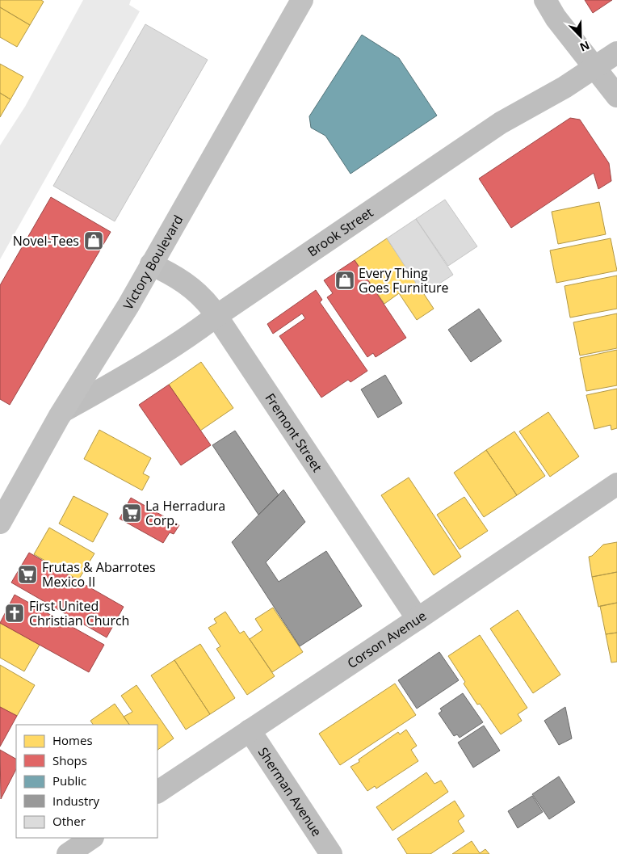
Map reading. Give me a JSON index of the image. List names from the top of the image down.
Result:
{
  "streets": {
    "main road": ["Victory Boulevard"],
    "street": [
      "Brook Street",
      "Fremont Street",
      "Corson Avenue",
      "Sherman Avenue"
    ]
  },
  "crossings": [
    ["Brook Street", "Victory Boulevard"],
    ["Brook Street", "Fremont Street"],
    ["Victory Boulevard", "Fremont Street"],
    ["Fremont Street", "Corson Avenue"],
    ["Corson Avenue", "Sherman Avenue"]
  ],
  "places": {
    "shop": ["Novel-Tees", "Every Thing Goes Furniture"],
    "supermarket": ["La Herradura Corp.", "Frutas & Abarrotes Mexico II"],
    "church": ["First United Christian Church"]
  },
  "legend": [
    "Homes",
    "Shops",
    "Public",
    "Industry",
    "Other"
  ],
  "north": "bottom right"
}
